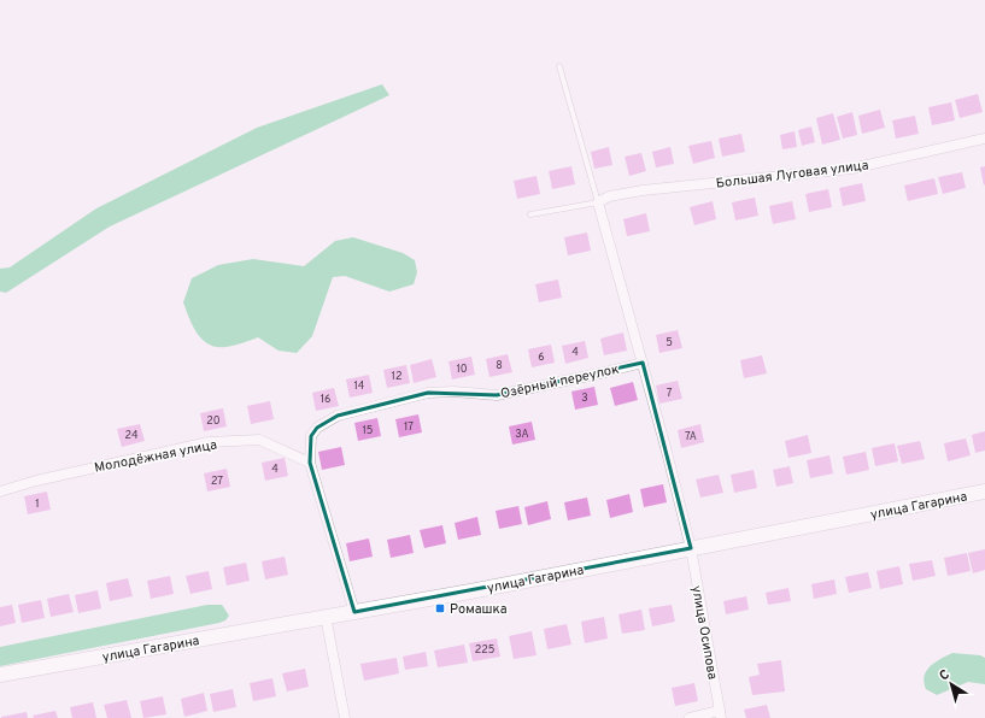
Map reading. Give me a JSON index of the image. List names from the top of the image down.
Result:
{
  "streets": {
    "main road": ["улица Гагарина"],
    "street": [
      "Большая Луговая улица",
      "Озёрный переулок",
      "Молодёжная улица",
      "улица Осипова"
    ]
  },
  "crossings": [
    ["Большая Луговая улица", "улица Осипова"],
    ["Озёрный переулок", "Молодёжная улица"],
    ["Озёрный переулок", "улица Гагарина"],
    ["Озёрный переулок", "улица Осипова"],
    ["улица Гагарина", "улица Осипова"]
  ],
  "places": {
    "transit": ["Ромашка"]
  },
  "house_numbers": [
    "5",
    "4",
    "6",
    "8",
    "10",
    "12",
    "14",
    "7",
    "3",
    "16",
    "20",
    "17",
    "15",
    "3А",
    "24",
    "7А",
    "4",
    "27",
    "1",
    "225"
  ],
  "north": "top left"
}
